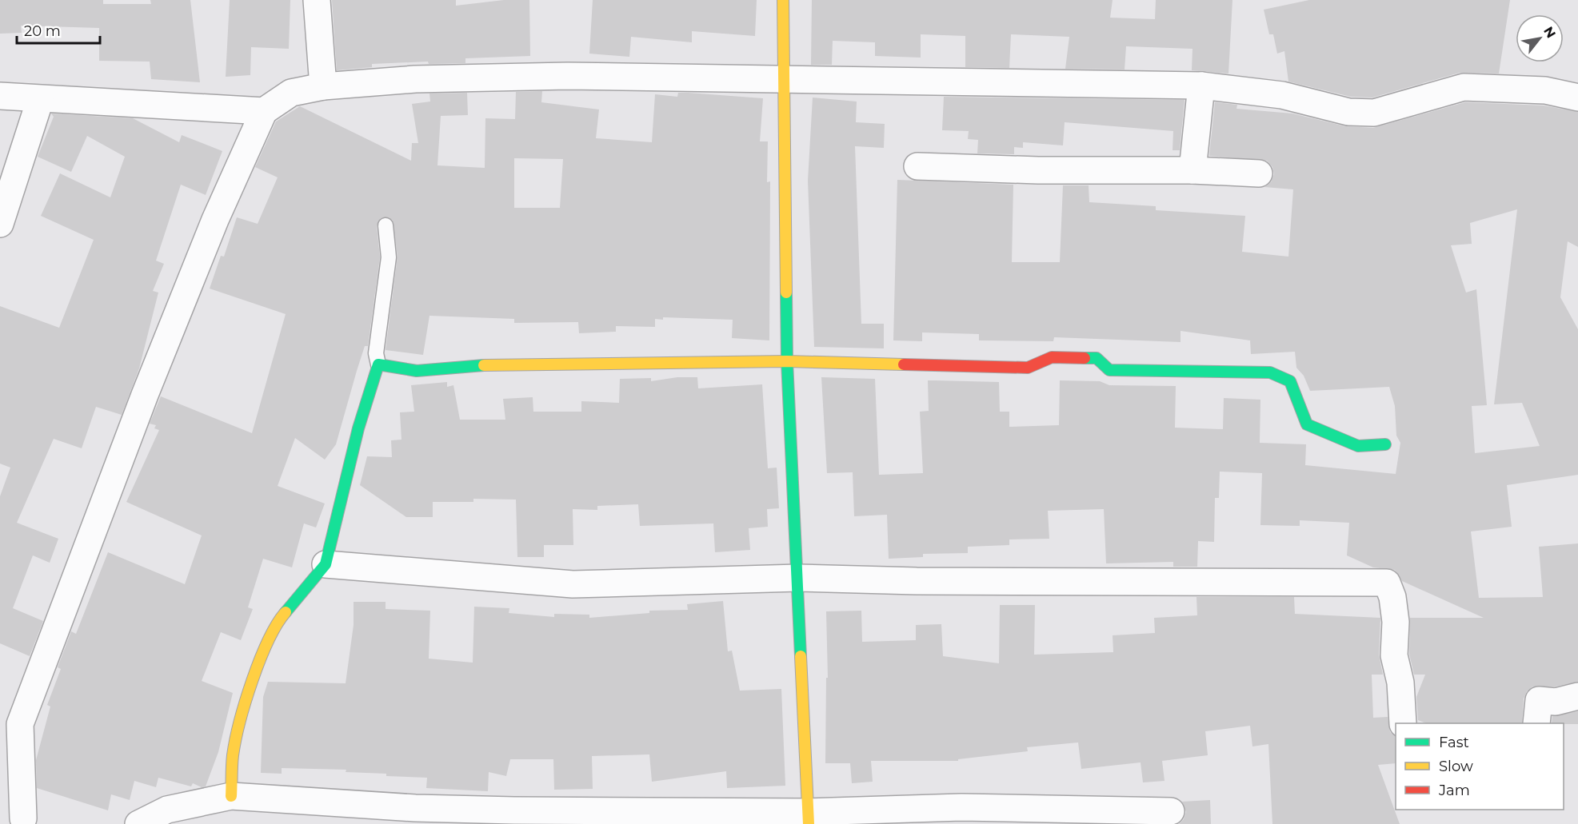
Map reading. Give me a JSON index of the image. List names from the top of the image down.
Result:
{
  "legend": ["Fast", "Slow", "Jam"],
  "scale_bar": "20 m",
  "north": "top right"
}
